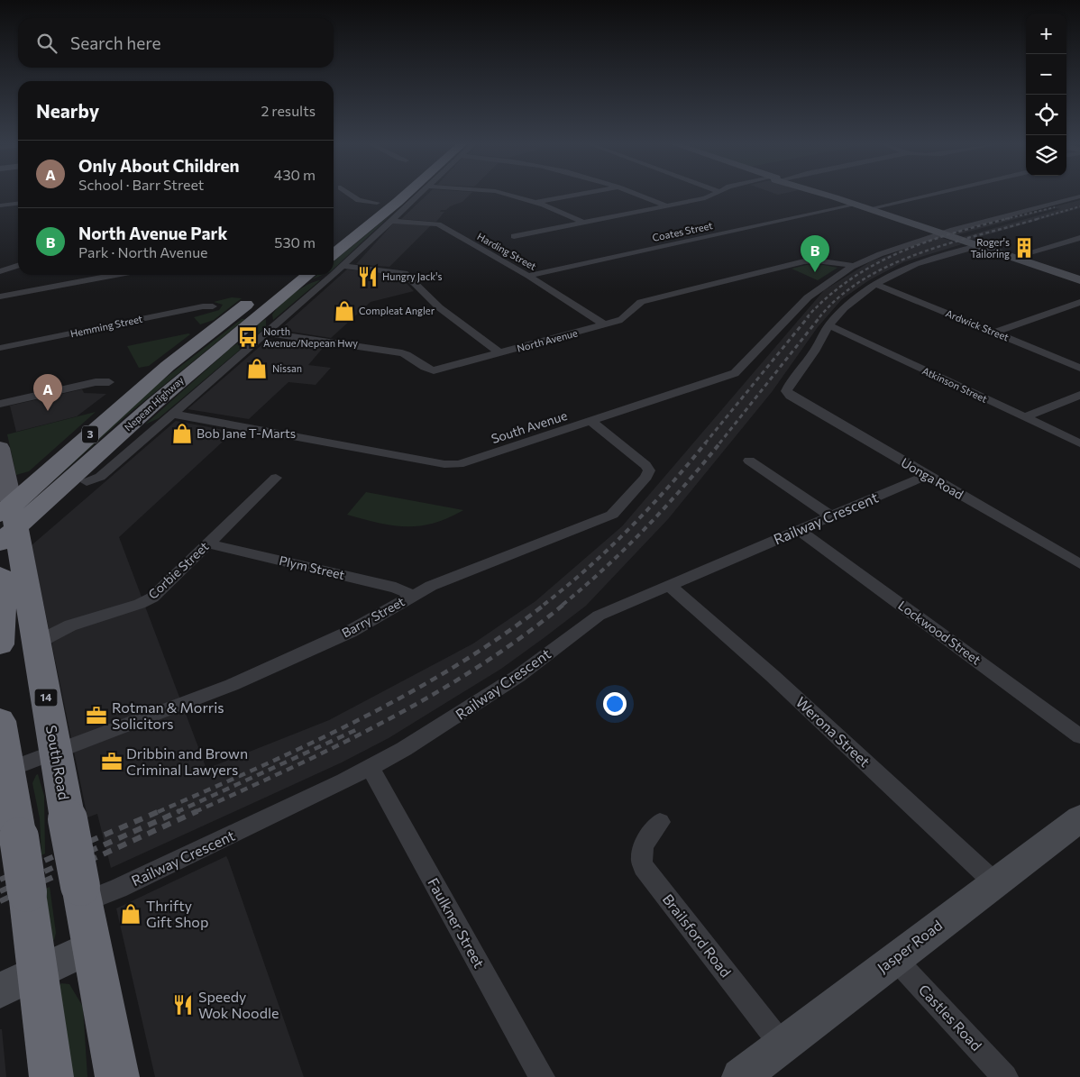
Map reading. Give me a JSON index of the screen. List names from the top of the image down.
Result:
{
  "streets": {
    "highway": [
      "Nepean Highway",
      "3",
      "14",
      "South Road"
    ],
    "street": [
      "Coates Street",
      "Harding Street",
      "Ardwick Street",
      "Hemming Street",
      "North Avenue",
      "Atkinson Street",
      "South Avenue",
      "Uonga Road",
      "Railway Crescent",
      "Plym Street",
      "Corbie Street",
      "Barry Street",
      "Lockwood Street",
      "Werona Street",
      "Faulkner Street",
      "Brailsford Road",
      "Jasper Road",
      "Castles Road"
    ]
  },
  "crossings": [
    ["Coates Street", "Harding Street"],
    ["Harding Street", "North Avenue"],
    ["North Avenue", "Nepean Highway"],
    ["North Avenue", "South Avenue"],
    ["Nepean Highway", "South Road"],
    ["South Avenue", "Barry Street"],
    ["Uonga Road", "Railway Crescent"],
    ["Railway Crescent", "Lockwood Street"],
    ["Railway Crescent", "Werona Street"],
    ["Railway Crescent", "South Road"],
    ["Railway Crescent", "Faulkner Street"],
    ["Plym Street", "Corbie Street"],
    ["Plym Street", "Barry Street"],
    ["Corbie Street", "South Road"],
    ["Barry Street", "South Road"],
    ["Werona Street", "Jasper Road"],
    ["Brailsford Road", "Jasper Road"],
    ["Jasper Road", "Castles Road"]
  ],
  "places": {
    "building": ["Roger's Tailoring"],
    "restaurant": ["Hungry Jack's", "Speedy Wok Noodle"],
    "shop": [
      "Compleat Angler",
      "Nissan",
      "Bob Jane T-Marts",
      "Thrifty Gift Shop"
    ],
    "bus stop": ["North Avenue/Nepean Hwy"],
    "office": ["Rotman & Morris Solicitors", "Dribbin and Brown Criminal Lawyers"]
  },
  "page": {
    "map_buttons": ["+", "−"],
    "search": "Search here",
    "heading": ["Nearby", "2 results"],
    "list": [
      {
        "mark": "A",
        "name": "Only About Children",
        "note": "School · Barr Street",
        "value": "430 m"
      },
      {
        "mark": "B",
        "name": "North Avenue Park",
        "note": "Park · North Avenue",
        "value": "530 m"
      }
    ],
    "pins": ["B", "A"]
  }
}
